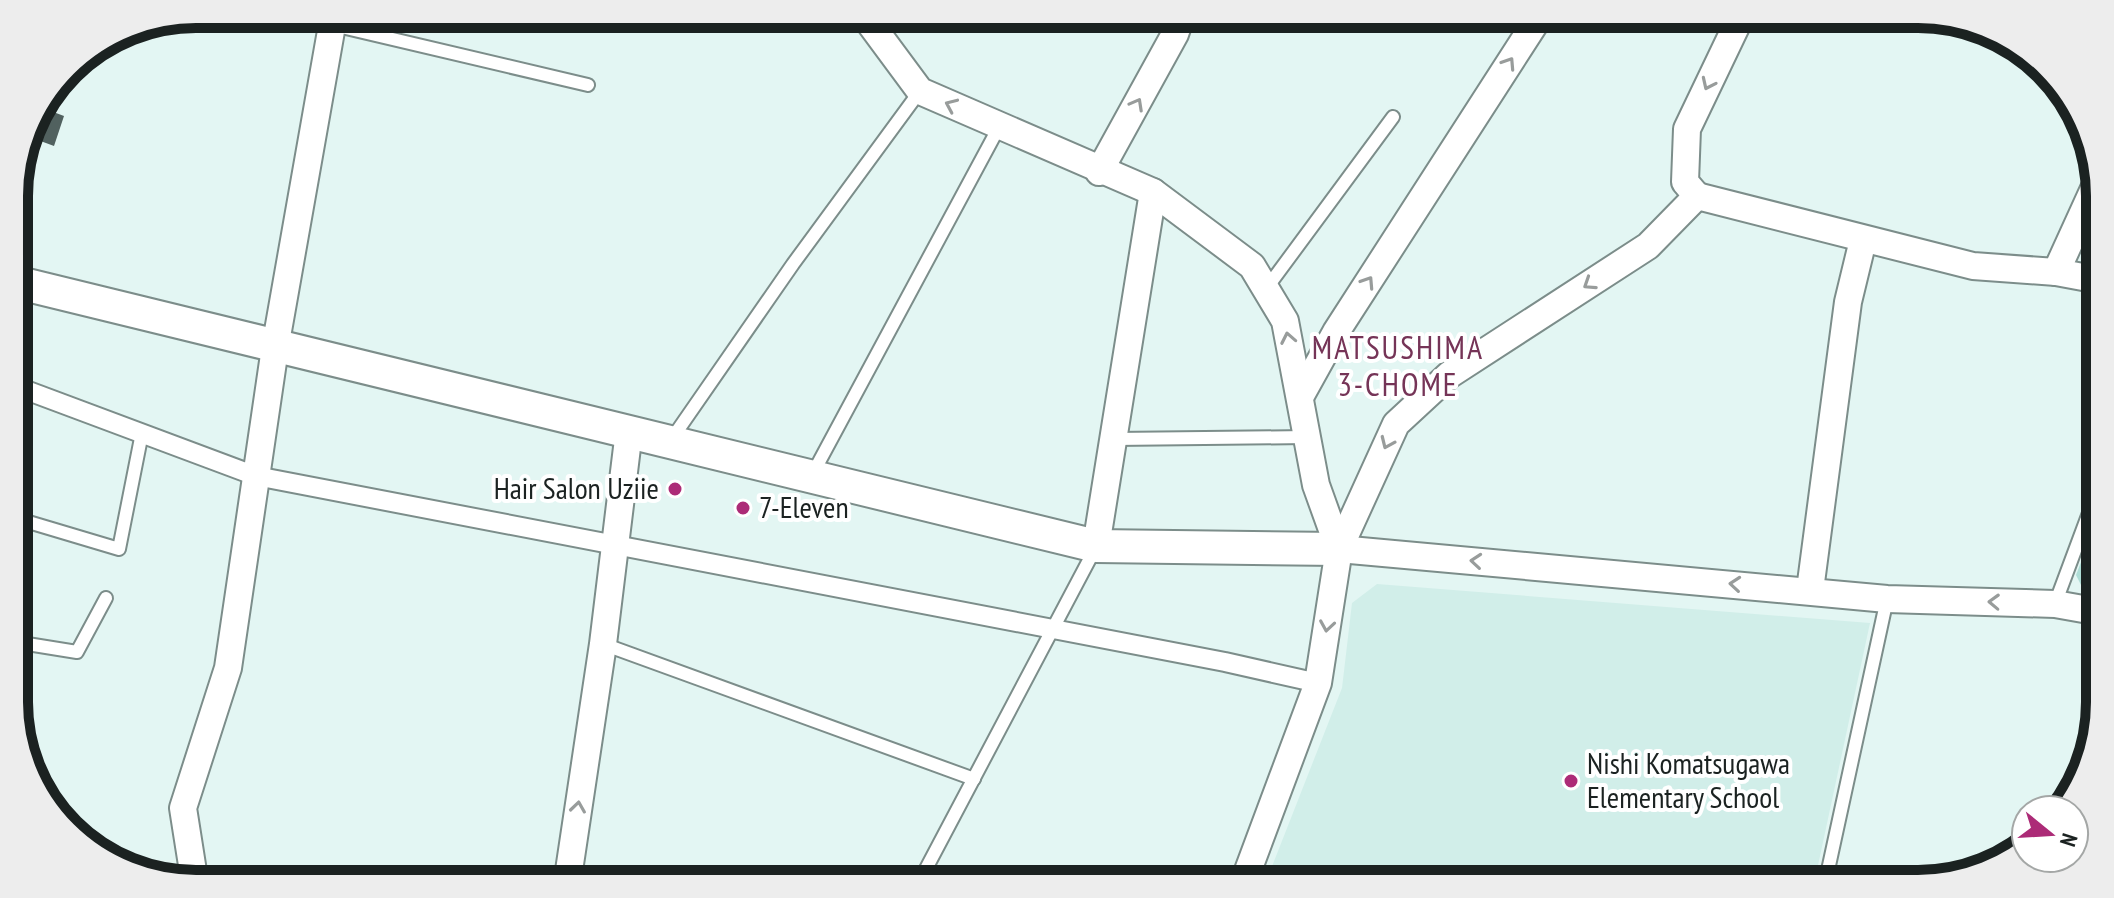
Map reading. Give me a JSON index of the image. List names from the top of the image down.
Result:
{
  "districts": ["MATSUSHIMA 3-CHOME"],
  "places": ["Hair Salon Uziie", "7-Eleven", "Nishi Komatsugawa Elementary School"],
  "north": "right"
}
